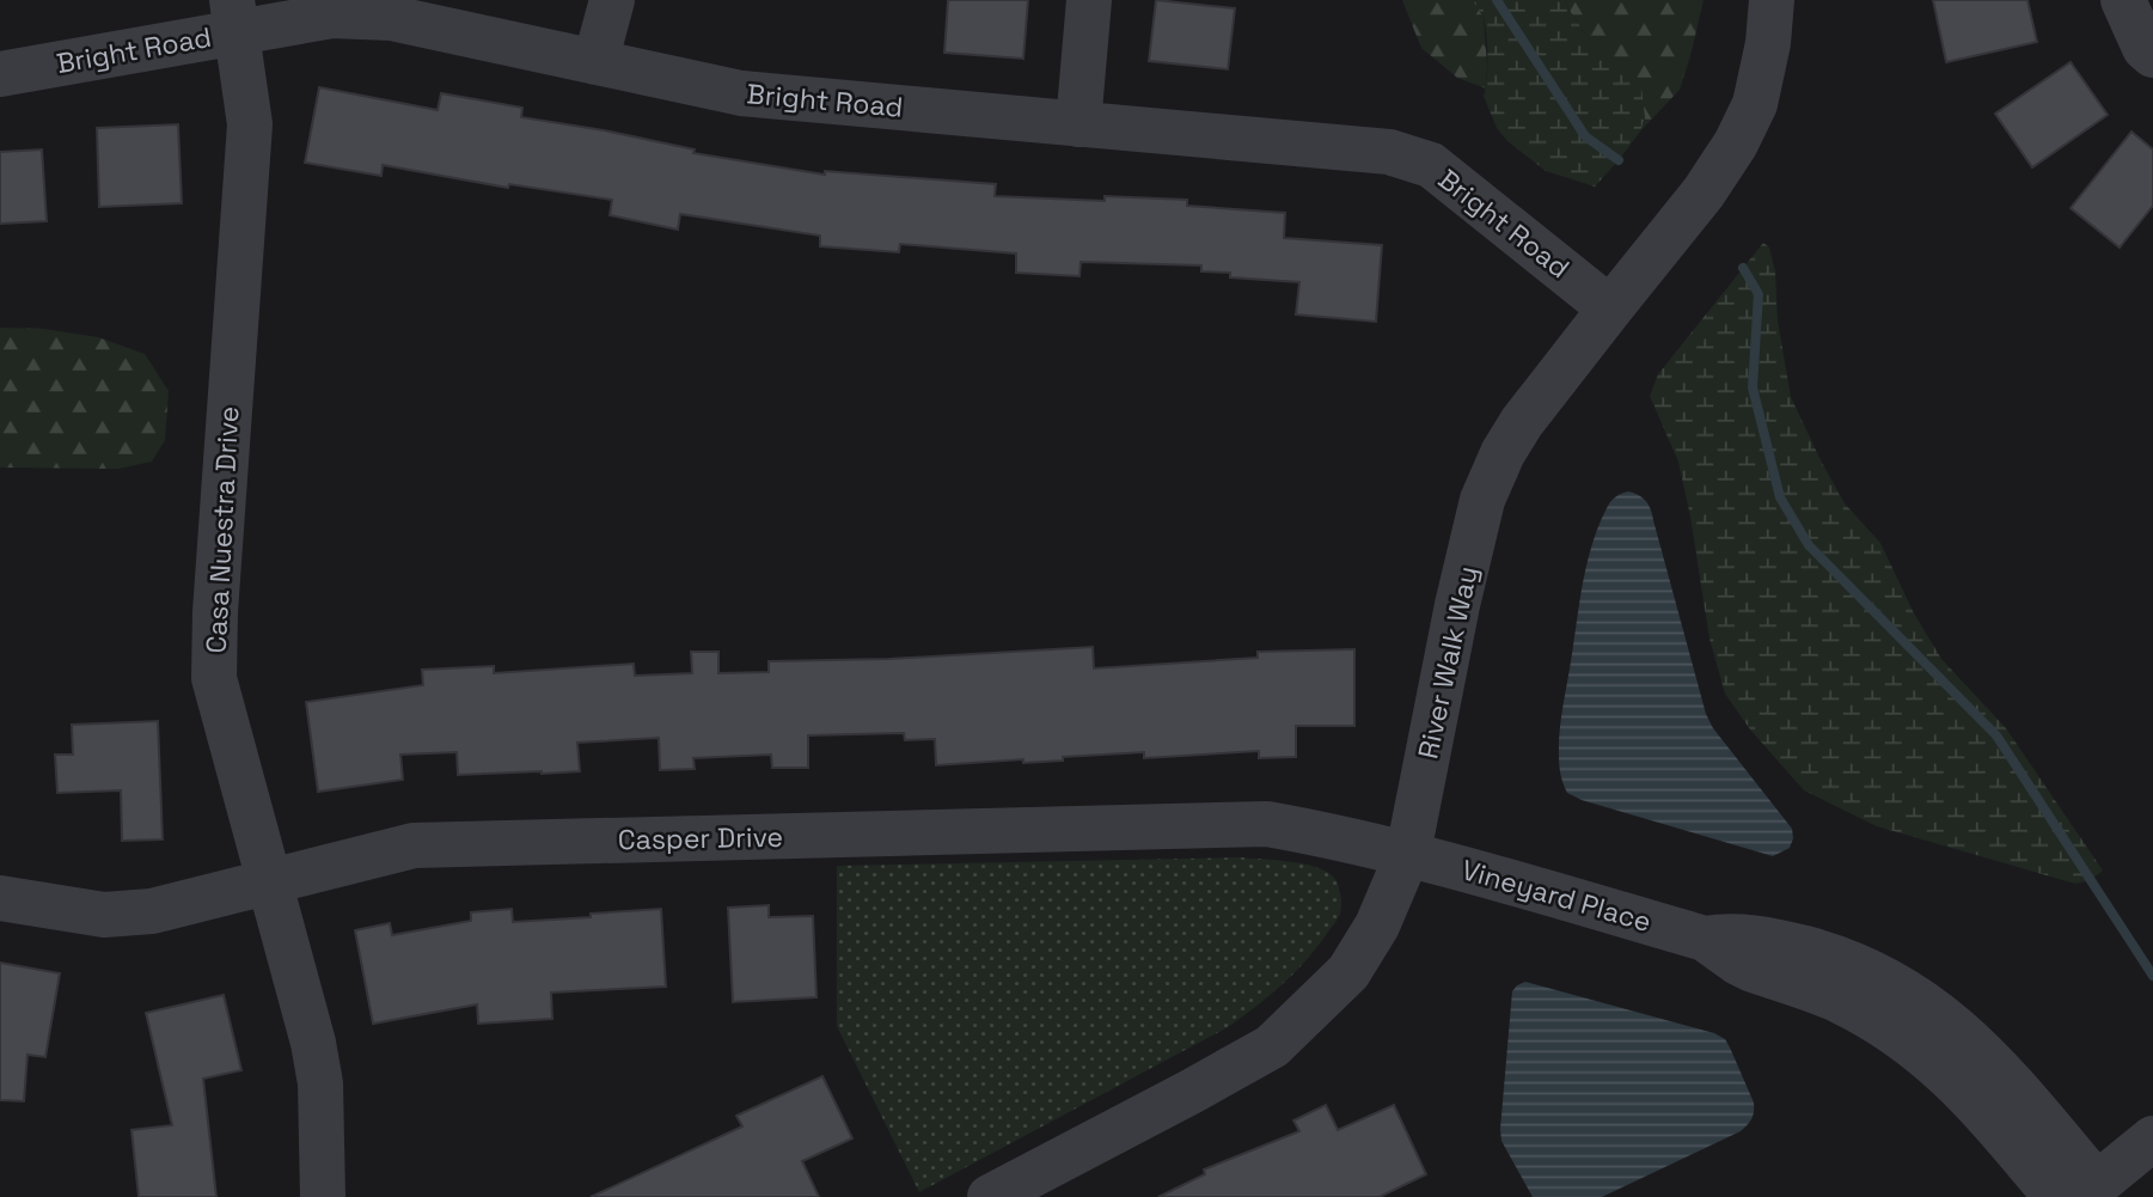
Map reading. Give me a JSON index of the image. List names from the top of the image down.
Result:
{
  "streets": {
    "street": [
      "Bright Road",
      "Casa Nuestra Drive",
      "River Walk Way",
      "Casper Drive",
      "Vineyard Place"
    ]
  },
  "crossings": [
    ["Bright Road", "Casa Nuestra Drive"],
    ["Bright Road", "River Walk Way"],
    ["Casa Nuestra Drive", "Casper Drive"],
    ["River Walk Way", "Casper Drive"],
    ["River Walk Way", "Vineyard Place"],
    ["Casper Drive", "Vineyard Place"]
  ]
}
